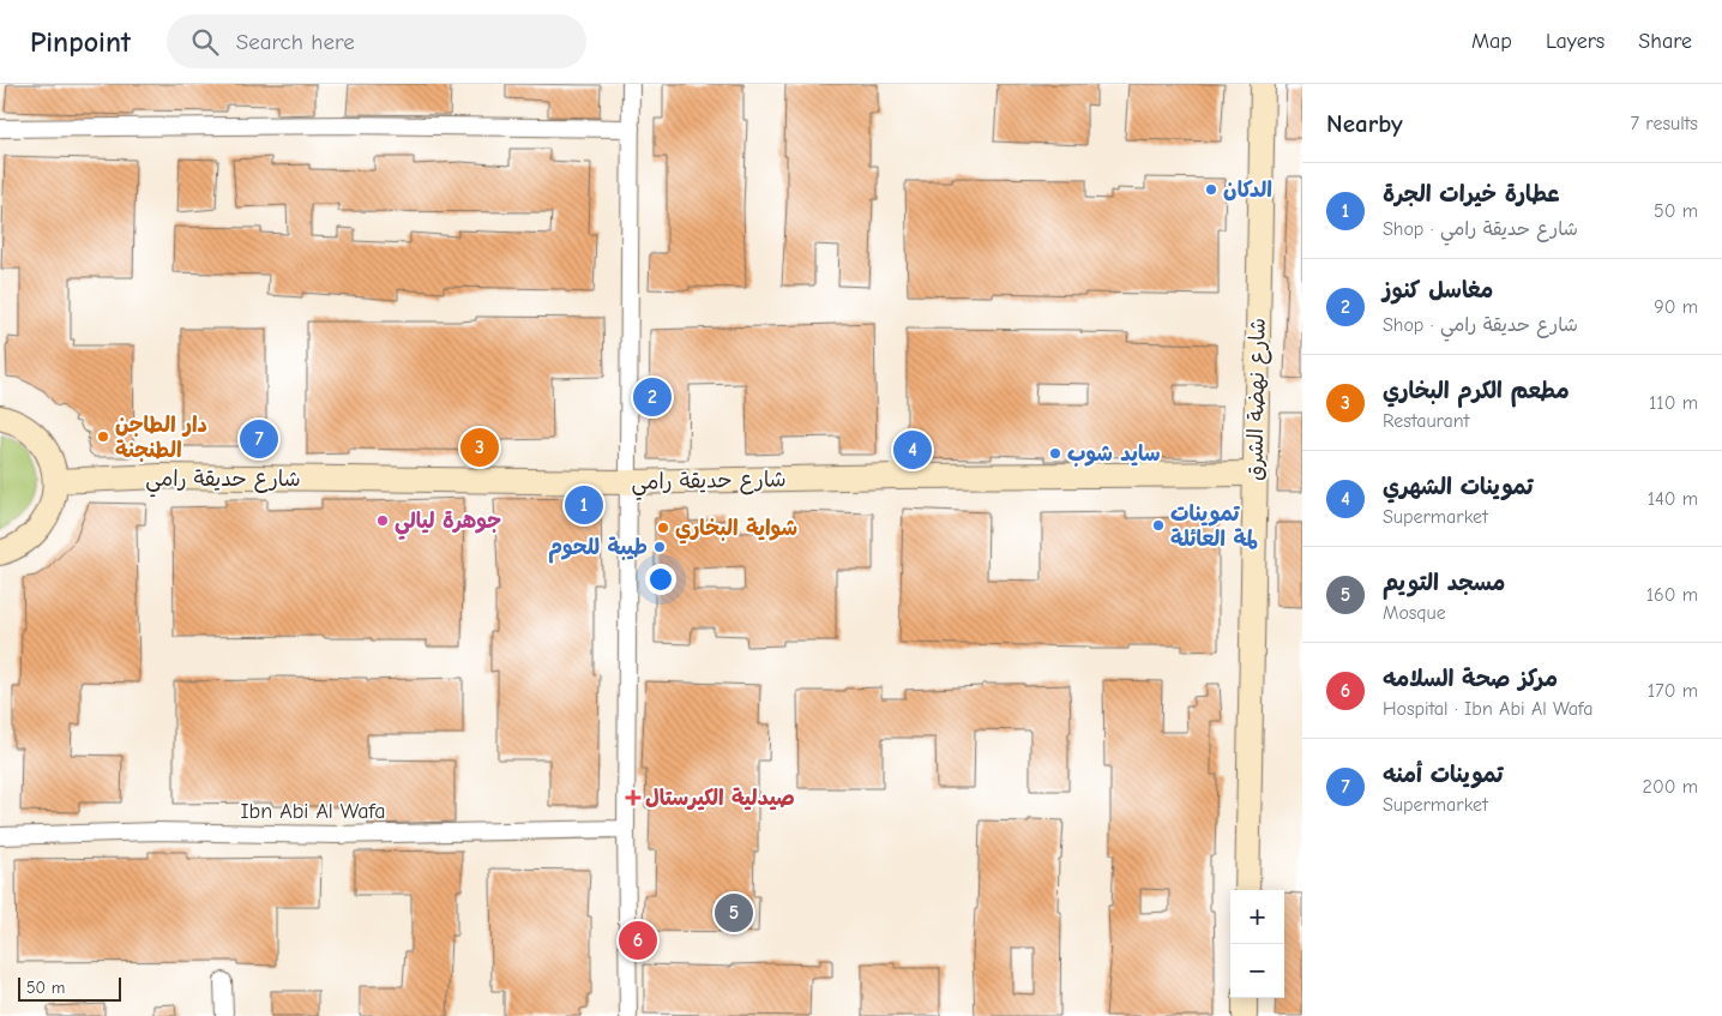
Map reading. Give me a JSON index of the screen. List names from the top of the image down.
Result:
{
  "streets": {
    "street": ["شارع نهضة الشرق", "شارع حديقة رامي", "Ibn Abi Al Wafa"]
  },
  "crossings": [
    ["شارع نهضة الشرق", "شارع حديقة رامي"]
  ],
  "places": {
    "other": [
      "الدكان",
      "دار الطاجن الطنجنة",
      "سايد شوب",
      "جوهرة ليالي",
      "تموينات لمة العائلة",
      "شواية البخاري",
      "طيبة للحوم"
    ],
    "health": ["صيدلية الكيرستال"]
  },
  "scale_bar": "50 m",
  "page": {
    "header": "Pinpoint",
    "search": "Search here",
    "nav": ["Map", "Layers", "Share"],
    "heading": ["Nearby", "7 results"],
    "list": [
      {
        "mark": "1",
        "name": "عطارة خيرات الجرة",
        "note": "Shop · شارع حديقة رامي",
        "value": "50 m"
      },
      {
        "mark": "2",
        "name": "مغاسل كنوز",
        "note": "Shop · شارع حديقة رامي",
        "value": "90 m"
      },
      {
        "mark": "3",
        "name": "مطعم الكرم البخاري",
        "note": "Restaurant",
        "value": "110 m"
      },
      {
        "mark": "4",
        "name": "تموينات الشهري",
        "note": "Supermarket",
        "value": "140 m"
      },
      {
        "mark": "5",
        "name": "مسجد التويم",
        "note": "Mosque",
        "value": "160 m"
      },
      {
        "mark": "6",
        "name": "مركز صحة السلامه",
        "note": "Hospital · Ibn Abi Al Wafa",
        "value": "170 m"
      },
      {
        "mark": "7",
        "name": "تموينات أمنه",
        "note": "Supermarket",
        "value": "200 m"
      }
    ],
    "pins": [
      "2",
      "7",
      "3",
      "4",
      "1",
      "5",
      "6"
    ],
    "map_buttons": ["+", "−"],
    "scale": "50 m"
  }
}
